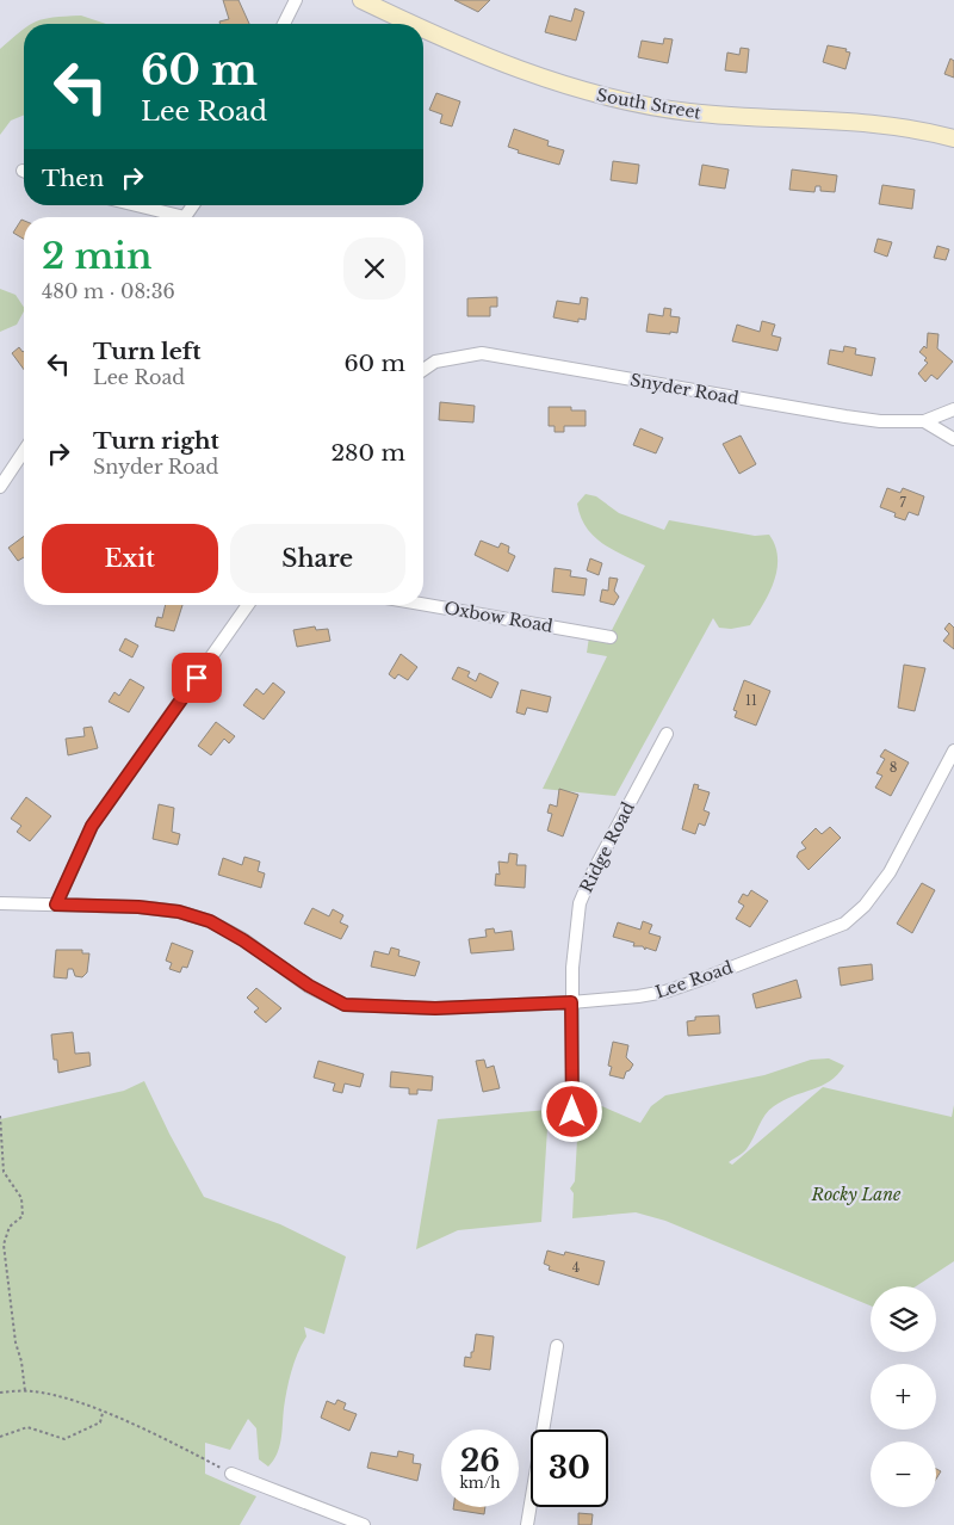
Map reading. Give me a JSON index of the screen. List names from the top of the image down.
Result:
{
  "streets": {
    "main road": ["South Street"],
    "street": [
      "Snyder Road",
      "Oxbow Road",
      "Ridge Road",
      "Lee Road"
    ]
  },
  "crossings": [
    ["Ridge Road", "Lee Road"]
  ],
  "parks": ["Rocky Lane"],
  "house_numbers": [
    "7",
    "11",
    "8",
    "4"
  ],
  "page": {
    "turn": ["60 m", "Lee Road"],
    "then": "Then",
    "heading": ["2 min", "480 m · 08:36"],
    "list": [
      {
        "name": "Turn left",
        "note": "Lee Road",
        "value": "60 m"
      },
      {
        "name": "Turn right",
        "note": "Snyder Road",
        "value": "280 m"
      }
    ],
    "buttons": ["Exit", "Share"],
    "map_buttons": ["+", "−"],
    "speed": "26 km/h",
    "limit": "30"
  }
}
